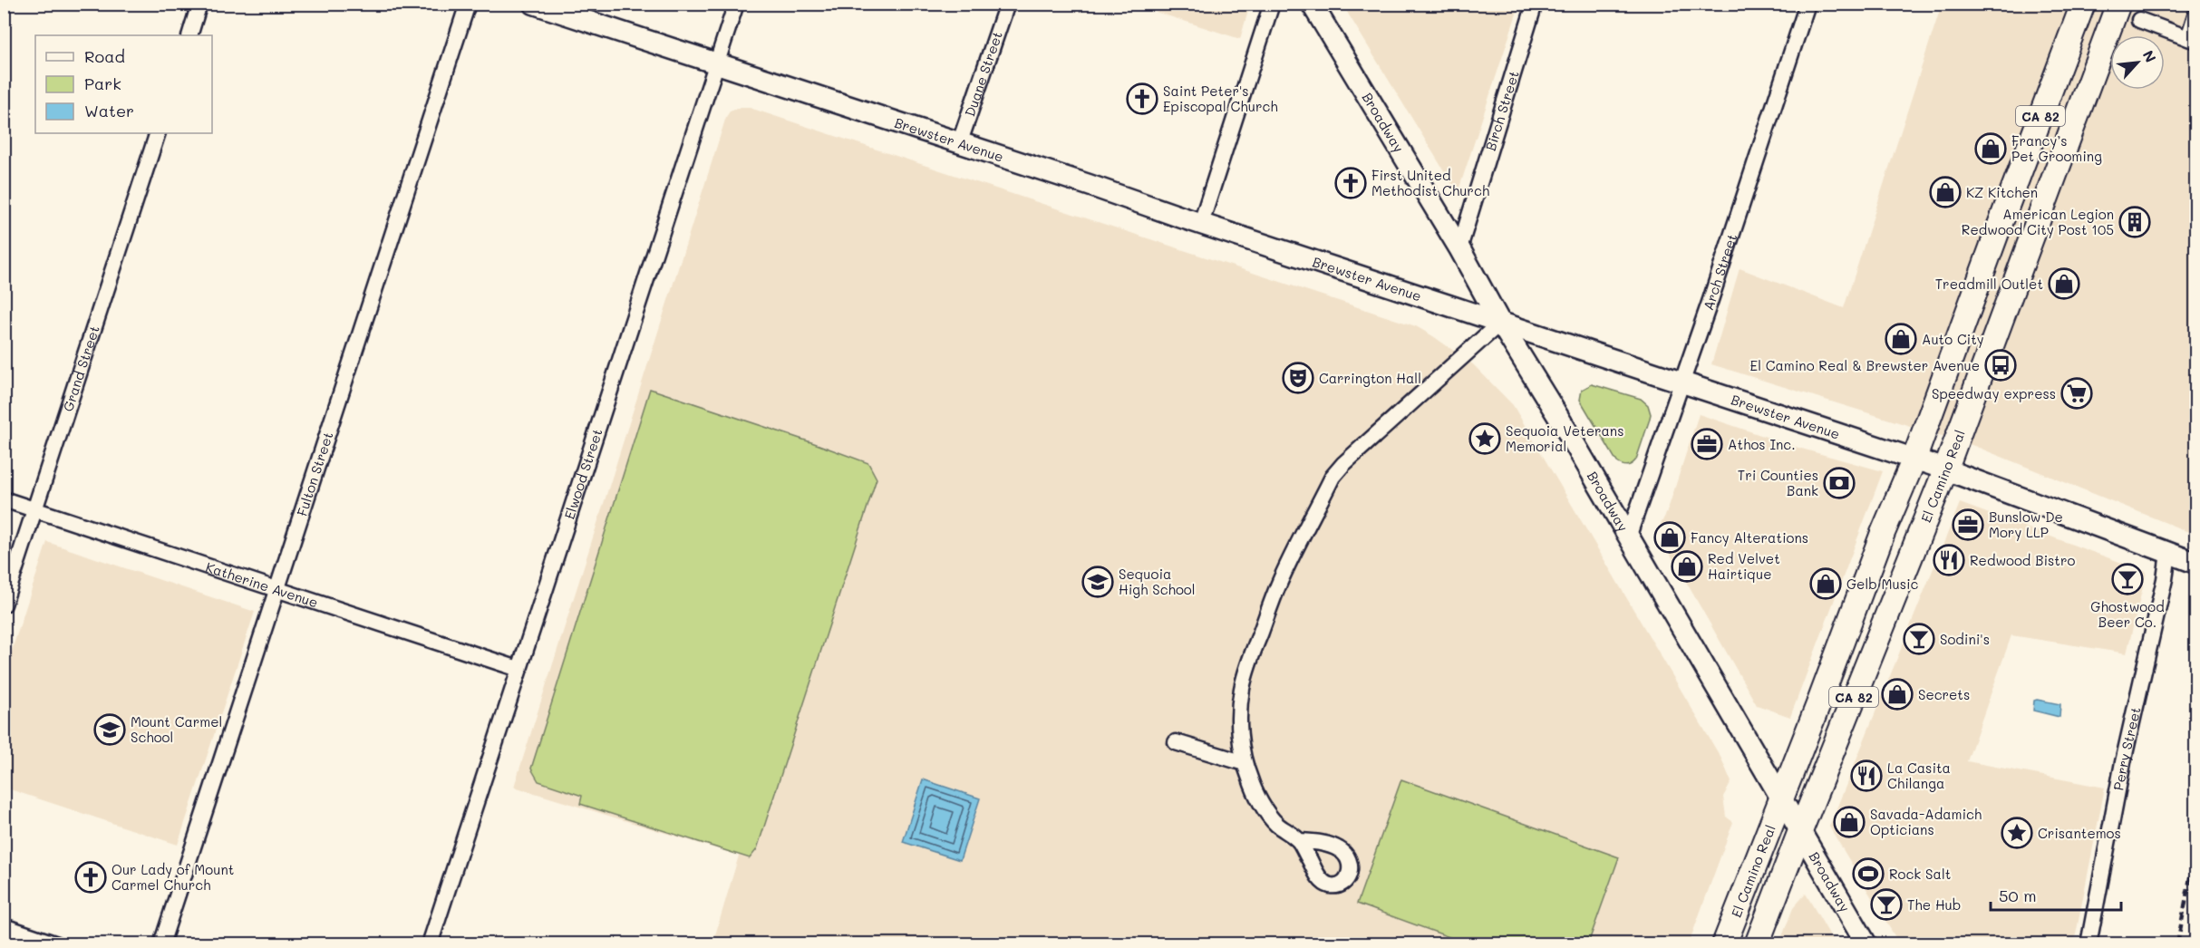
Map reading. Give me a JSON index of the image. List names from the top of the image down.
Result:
{
  "streets": {
    "main road": ["CA 82", "El Camino Real"],
    "street": [
      "Duane Street",
      "Birch Street",
      "Broadway",
      "Brewster Avenue",
      "Arch Street",
      "Grand Street",
      "Fulton Street",
      "Elwood Street",
      "Katherine Avenue",
      "Perry Street"
    ]
  },
  "crossings": [
    ["Duane Street", "Brewster Avenue"],
    ["Birch Street", "Broadway"],
    ["Broadway", "Brewster Avenue"],
    ["Broadway", "Arch Street"],
    ["Broadway", "El Camino Real"],
    ["Brewster Avenue", "Arch Street"],
    ["Brewster Avenue", "Elwood Street"],
    ["Brewster Avenue", "El Camino Real"],
    ["Brewster Avenue", "Perry Street"],
    ["Grand Street", "Katherine Avenue"],
    ["Fulton Street", "Katherine Avenue"],
    ["Elwood Street", "Katherine Avenue"]
  ],
  "places": {
    "church": ["Saint Peter's Episcopal Church", "First United Methodist Church", "Our Lady of Mount Carmel Church"],
    "shop": [
      "Francy’s Pet Grooming",
      "KZ Kitchen",
      "Treadmill Outlet",
      "Auto City",
      "Fancy Alterations",
      "Red Velvet Hairtique",
      "Gelb Music",
      "Secrets",
      "Savada-Adamich Opticians"
    ],
    "building": ["American Legion Redwood City Post 105"],
    "bus stop": ["El Camino Real & Brewster Avenue"],
    "theatre": ["Carrington Hall"],
    "supermarket": ["Speedway express"],
    "place": ["Sequoia Veterans Memorial", "Crisantemos"],
    "office": ["Athos Inc.", "Bunslow De Mory LLP"],
    "bank": ["Tri Counties Bank"],
    "restaurant": ["Redwood Bistro", "La Casita Chilanga"],
    "bar": ["Ghostwood Beer Co.", "Sodini's", "The Hub"],
    "school or university": ["Sequoia High School", "Mount Carmel School"],
    "sports": ["Rock Salt"]
  },
  "legend": ["Road", "Park", "Water"],
  "scale_bar": "50 m",
  "north": "top right"
}
